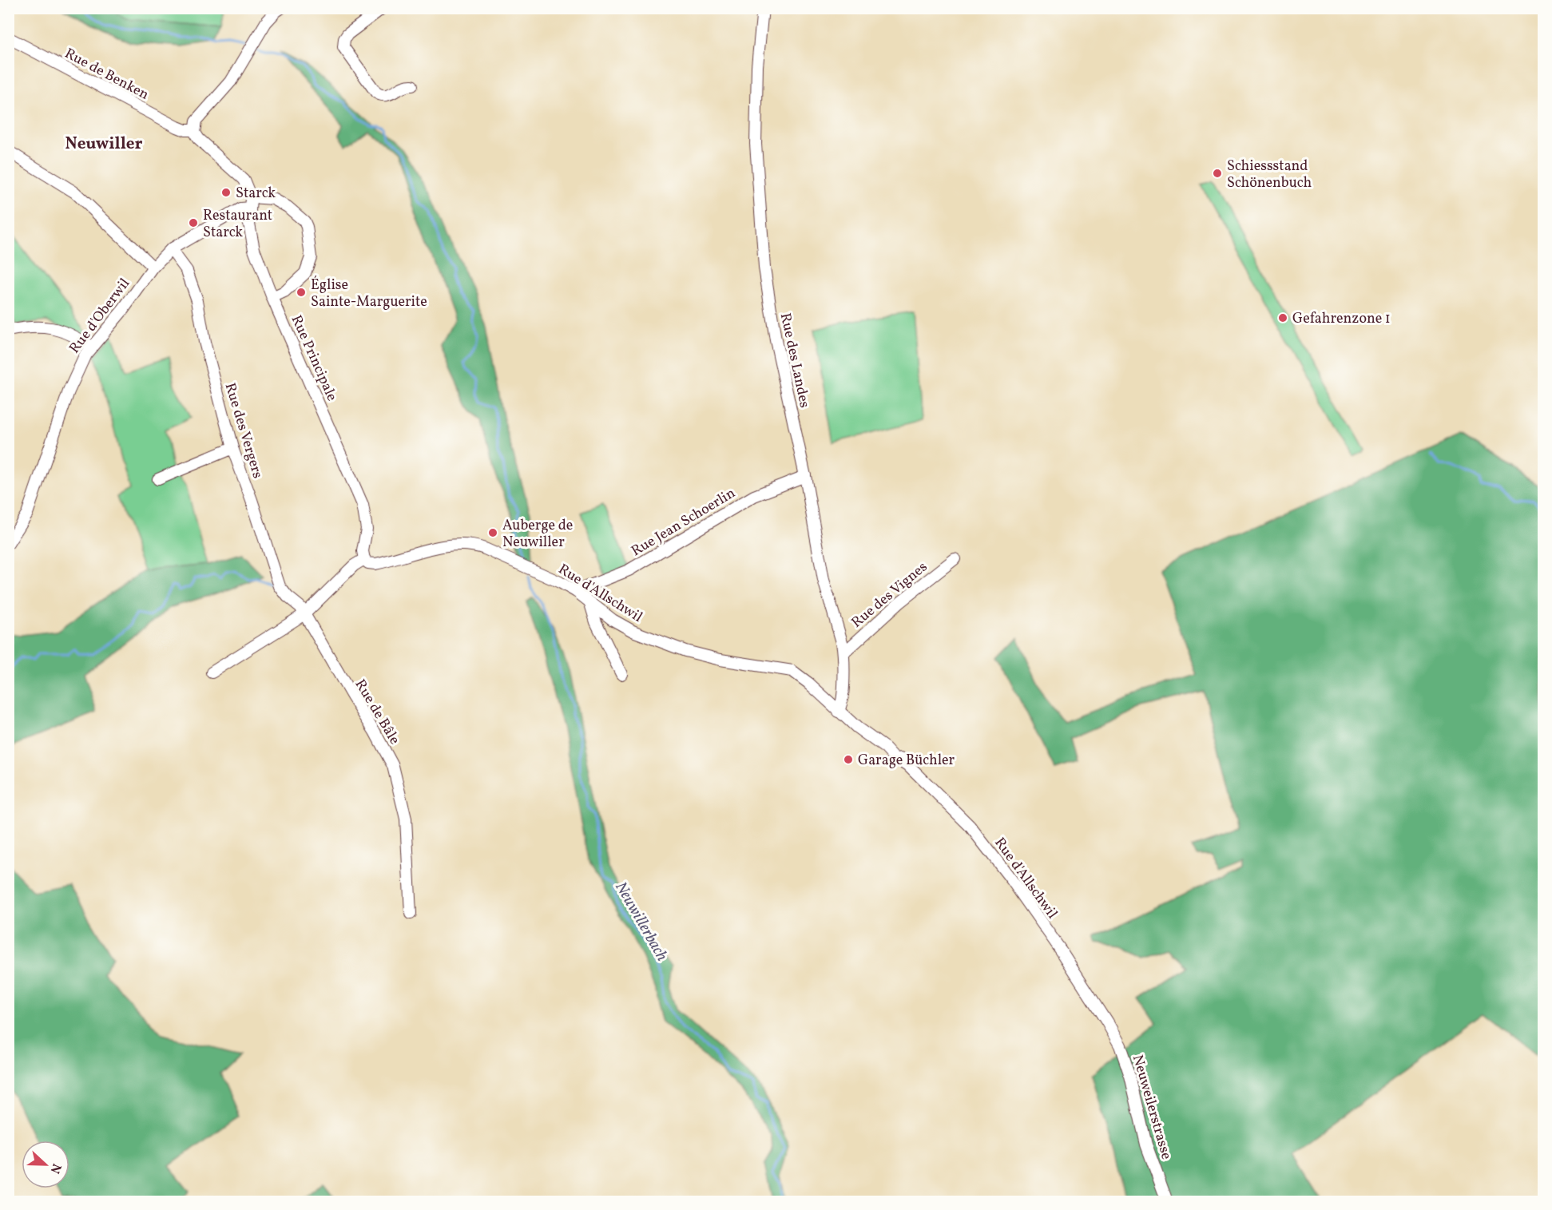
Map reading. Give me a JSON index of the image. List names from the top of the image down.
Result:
{
  "streets": {
    "street": [
      "Rue de Benken",
      "Rue d'Oberwil",
      "Rue Principale",
      "Rue des Landes",
      "Rue des Vergers",
      "Rue Jean Schoerlin",
      "Rue d'Allschwil",
      "Rue des Vignes",
      "Rue de Bâle",
      "Neuweilerstrasse"
    ]
  },
  "crossings": [
    ["Rue de Benken", "Rue Principale"],
    ["Rue d'Oberwil", "Rue Principale"],
    ["Rue d'Oberwil", "Rue des Vergers"],
    ["Rue Principale", "Rue d'Allschwil"],
    ["Rue des Landes", "Rue Jean Schoerlin"],
    ["Rue des Landes", "Rue d'Allschwil"],
    ["Rue des Landes", "Rue des Vignes"],
    ["Rue des Vergers", "Rue de Bâle"],
    ["Rue Jean Schoerlin", "Rue d'Allschwil"],
    ["Rue d'Allschwil", "Neuweilerstrasse"]
  ],
  "districts": ["Neuwiller"],
  "water": ["Neuwillerbach"],
  "places": [
    "Schiessstand Schönenbuch",
    "Starck",
    "Restaurant Starck",
    "Église Sainte-Marguerite",
    "Gefahrenzone 1",
    "Auberge de Neuwiller",
    "Garage Büchler"
  ],
  "north": "right"
}
